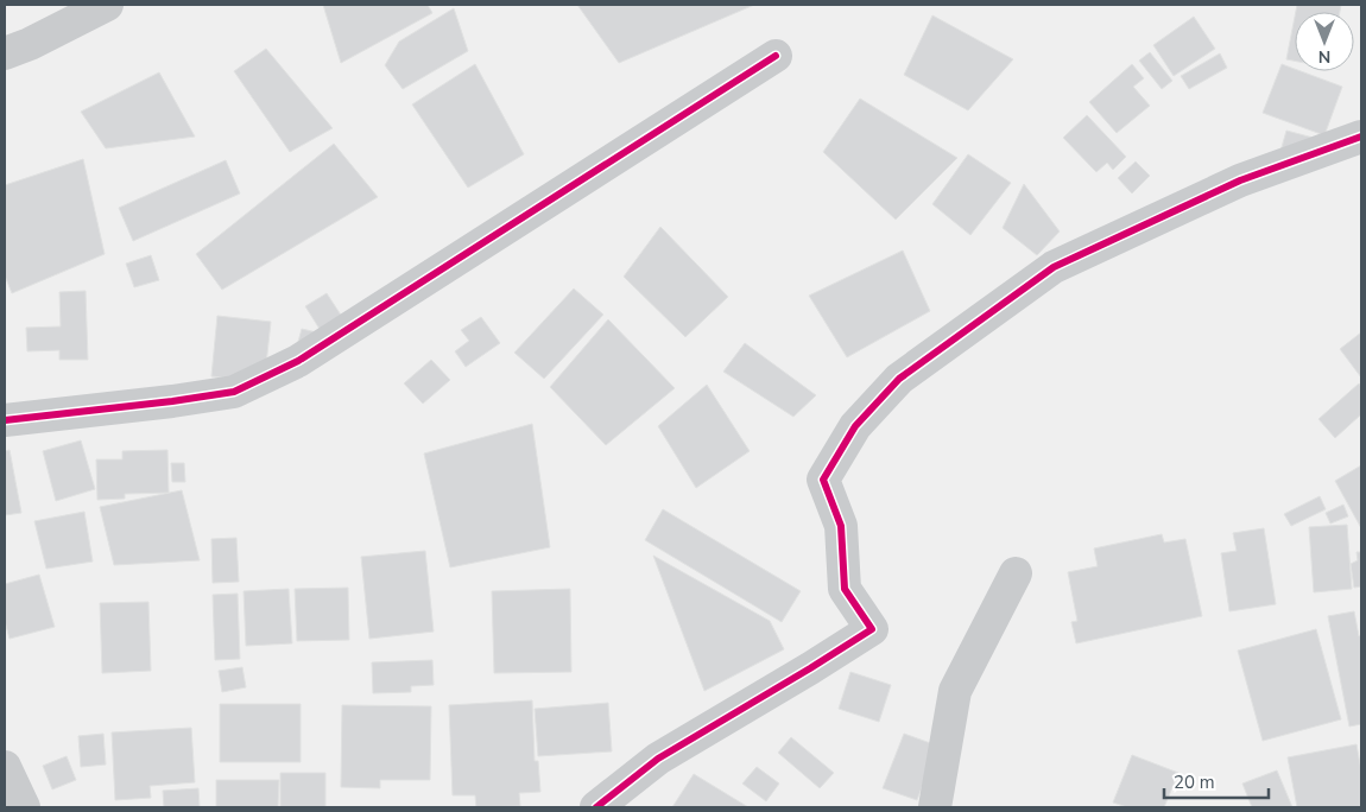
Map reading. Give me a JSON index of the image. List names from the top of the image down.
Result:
{
  "scale_bar": "20 m",
  "north": "bottom"
}
